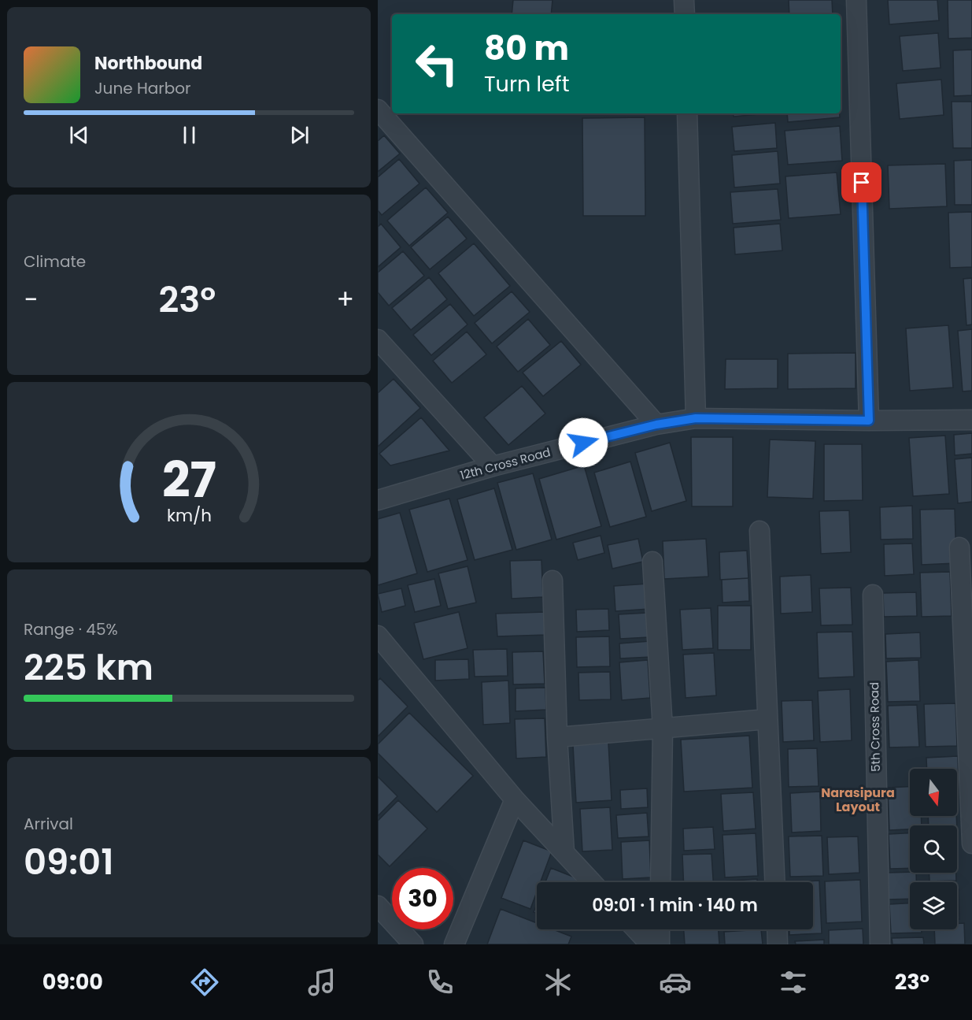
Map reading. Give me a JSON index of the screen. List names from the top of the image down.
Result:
{
  "streets": {
    "street": ["12th Cross Road", "5th Cross Road"]
  },
  "districts": ["Narasipura Layout"],
  "north": "bottom",
  "page": {
    "turn": ["80 m", "Turn left"],
    "song": ["Northbound", "June Harbor"],
    "tile": [
      "Climate",
      ["Range · 45%", "225 km"],
      ["Arrival", "09:01"]
    ],
    "heat": ["−", "23°", "+"],
    "limit": "30",
    "trip": "09:01 · 1 min · 140 m",
    "tabs": ["09:00", "23°"],
    "gauge": ["27", "km/h"]
  }
}
